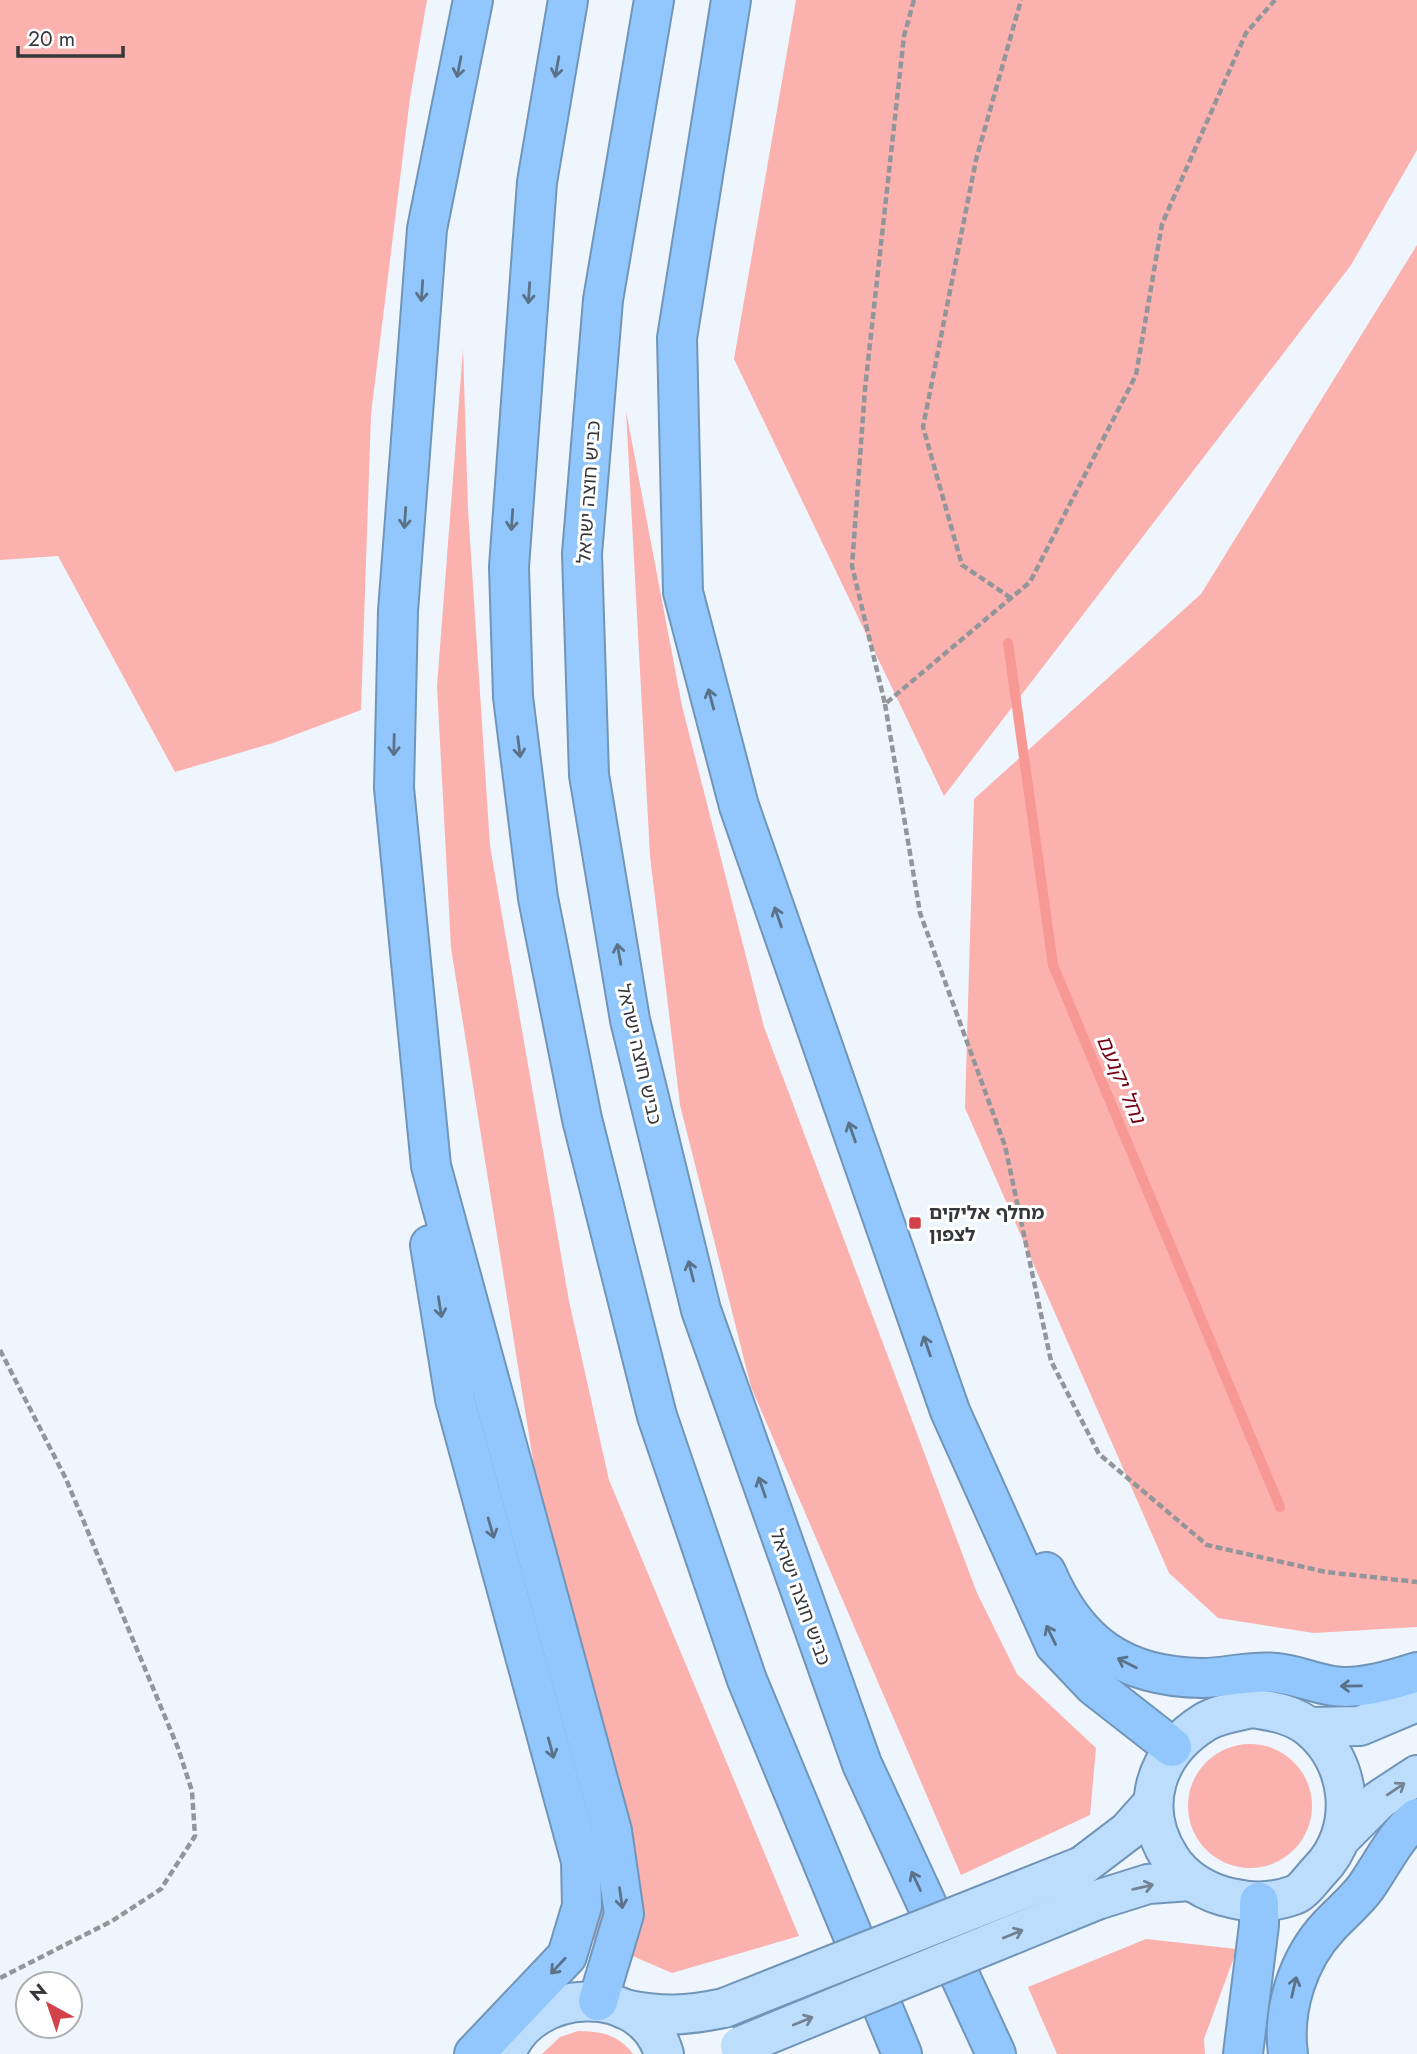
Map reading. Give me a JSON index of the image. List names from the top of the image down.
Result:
{
  "streets": {
    "highway": ["כביש חוצה ישראל"]
  },
  "water": ["נחל יקנעם"],
  "places": {
    "transit": ["מחלף אליקים לצפון"]
  },
  "scale_bar": "20 m",
  "north": "top left"
}
